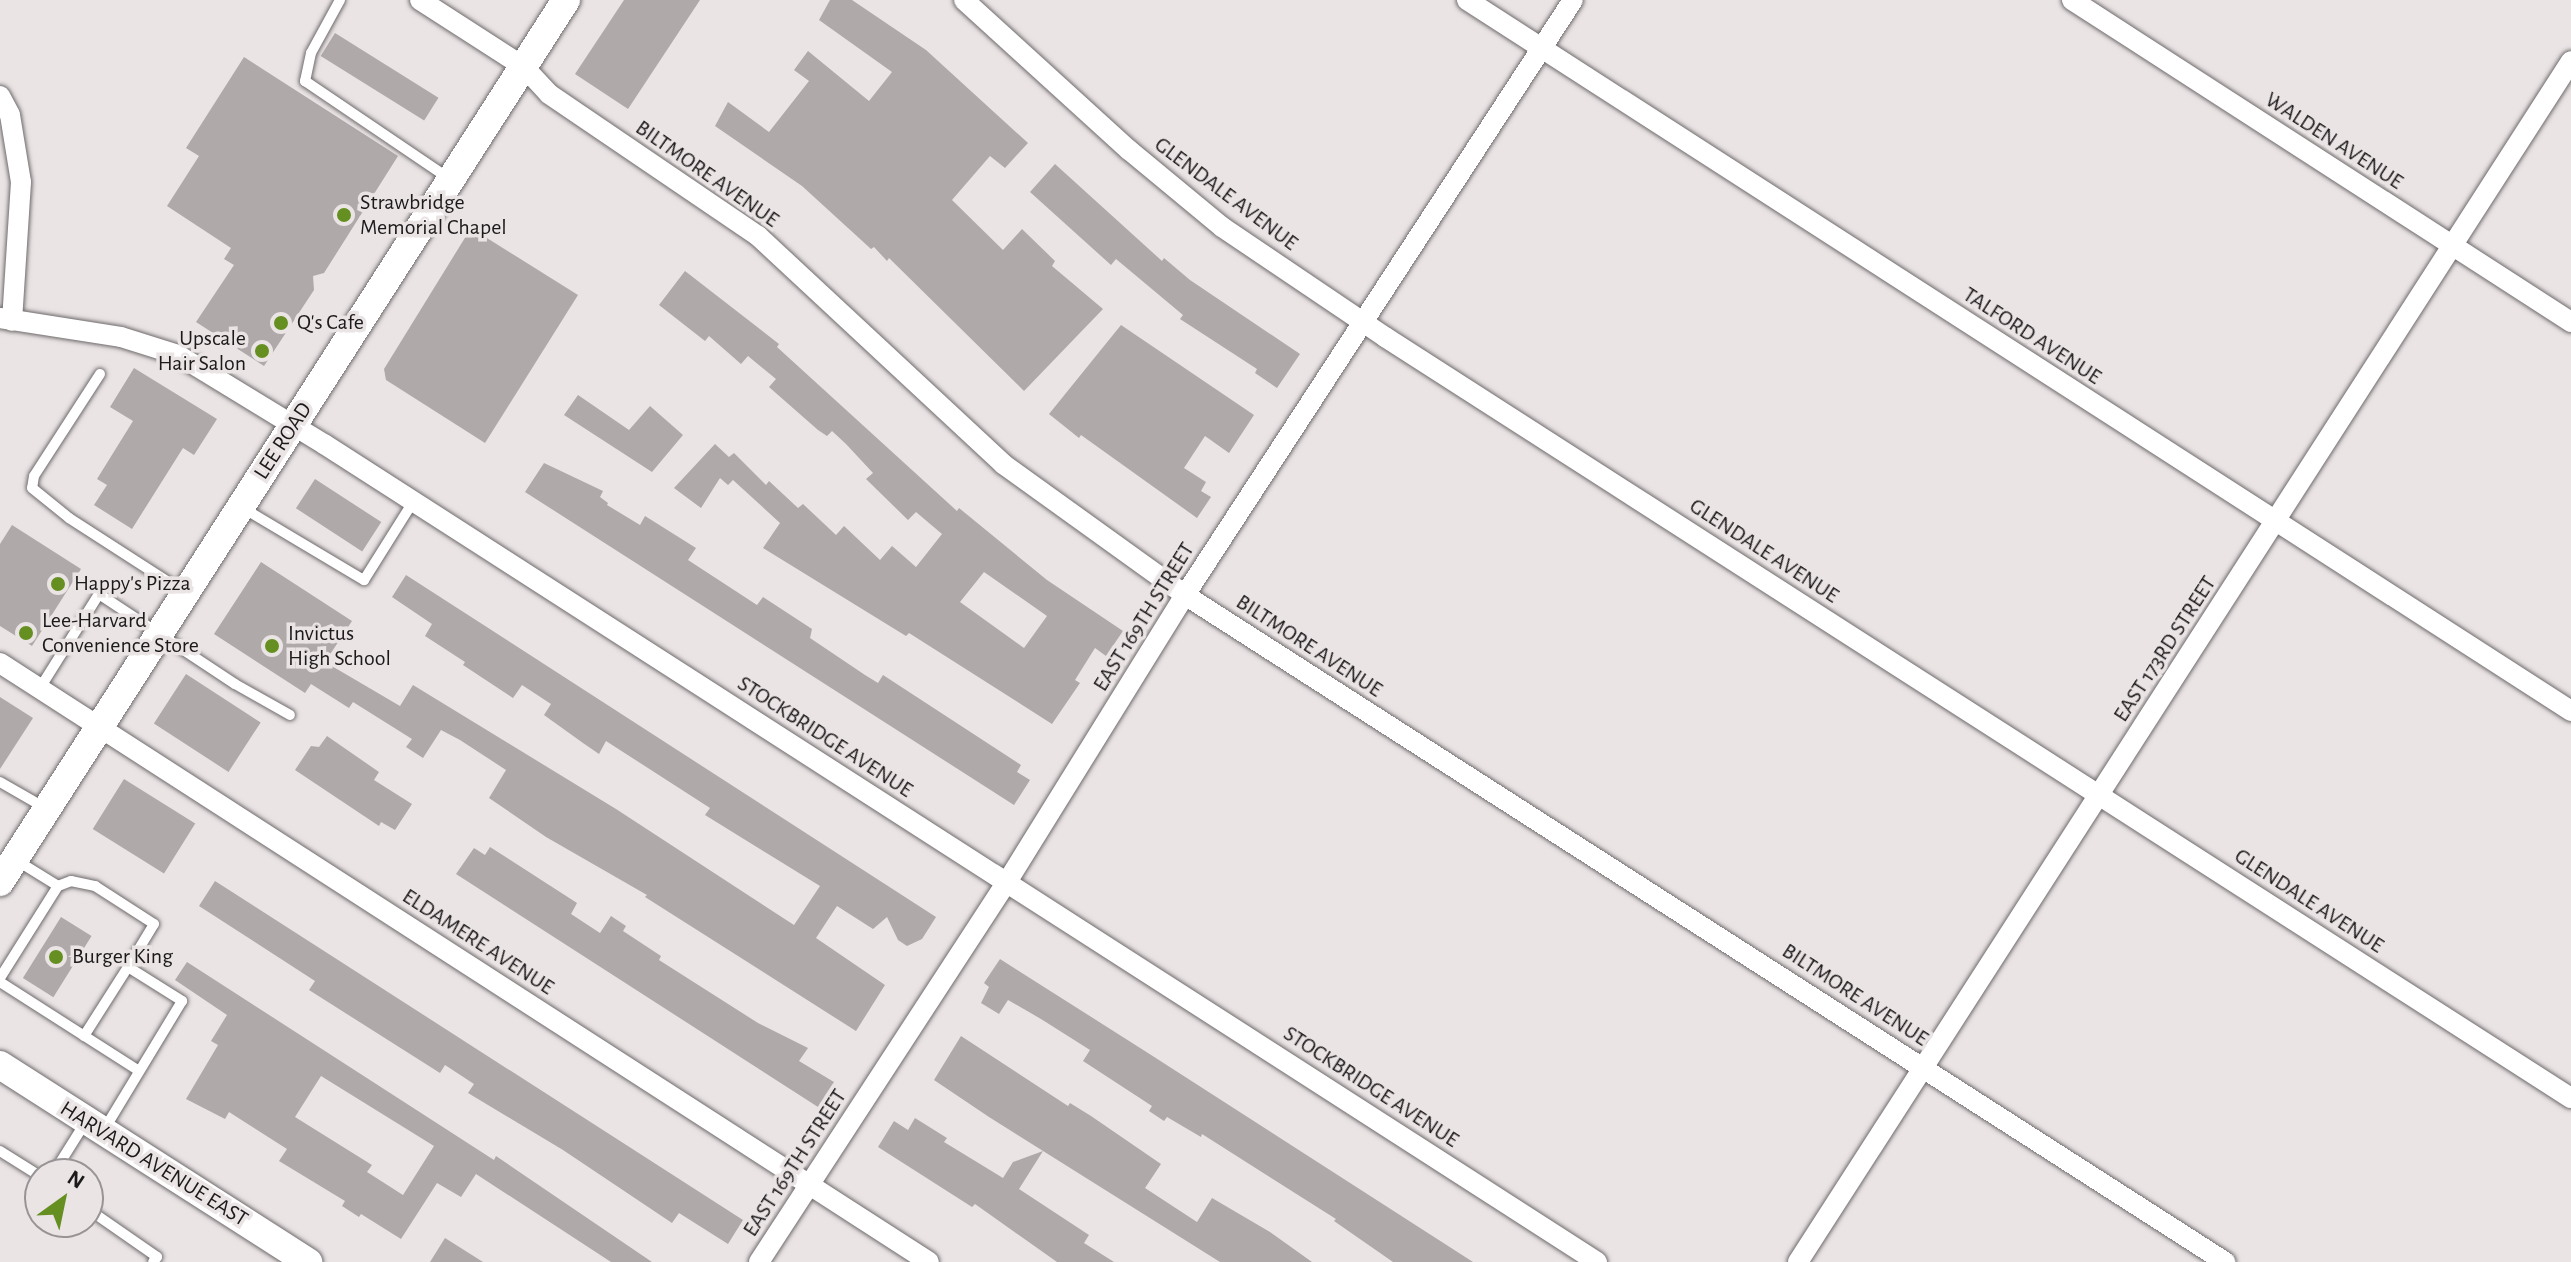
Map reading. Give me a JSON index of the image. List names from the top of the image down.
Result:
{
  "streets": {
    "main road": ["LEE ROAD", "HARVARD AVENUE EAST"],
    "street": [
      "WALDEN AVENUE",
      "BILTMORE AVENUE",
      "GLENDALE AVENUE",
      "TALFORD AVENUE",
      "EAST 169TH STREET",
      "EAST 173RD STREET",
      "STOCKBRIDGE AVENUE",
      "ELDAMERE AVENUE"
    ]
  },
  "crossings": [
    ["WALDEN AVENUE", "EAST 173RD STREET"],
    ["BILTMORE AVENUE", "LEE ROAD"],
    ["BILTMORE AVENUE", "EAST 169TH STREET"],
    ["BILTMORE AVENUE", "EAST 173RD STREET"],
    ["GLENDALE AVENUE", "EAST 169TH STREET"],
    ["GLENDALE AVENUE", "EAST 173RD STREET"],
    ["TALFORD AVENUE", "EAST 169TH STREET"],
    ["TALFORD AVENUE", "EAST 173RD STREET"],
    ["LEE ROAD", "STOCKBRIDGE AVENUE"],
    ["LEE ROAD", "ELDAMERE AVENUE"],
    ["EAST 169TH STREET", "STOCKBRIDGE AVENUE"],
    ["EAST 169TH STREET", "ELDAMERE AVENUE"]
  ],
  "places": [
    "Strawbridge Memorial Chapel",
    "Q's Cafe",
    "Upscale Hair Salon",
    "Happy's Pizza",
    "Lee-Harvard Convenience Store",
    "Invictus High School",
    "Burger King"
  ],
  "north": "top right"
}
